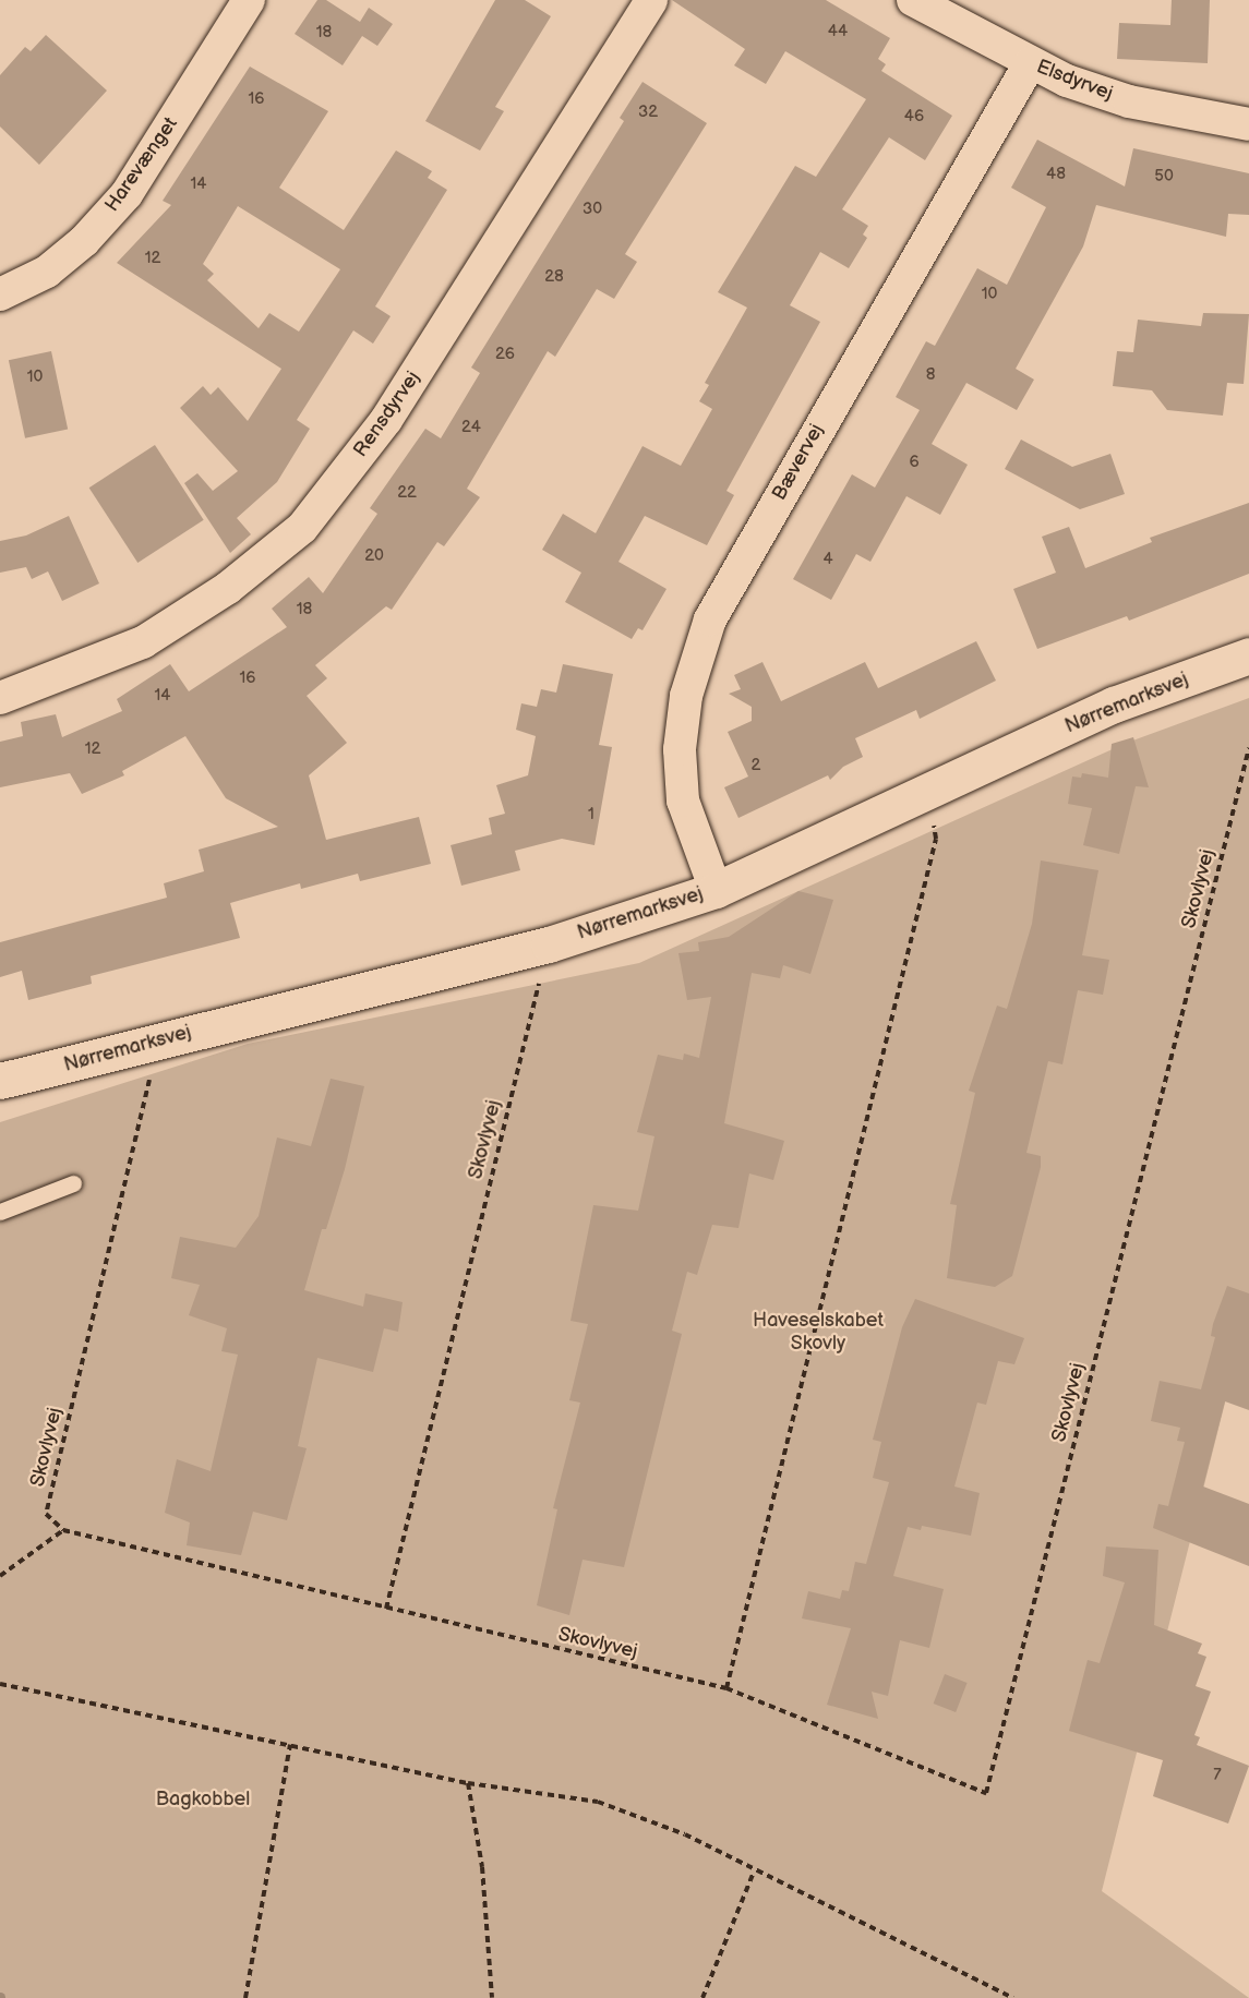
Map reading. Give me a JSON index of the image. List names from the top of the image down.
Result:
{
  "streets": {
    "street": [
      "Elsdyrvej",
      "Harevænget",
      "Rensdyrvej",
      "Bævervej",
      "Nørremarksvej"
    ],
    "path": ["Skovlyvej"]
  },
  "crossings": [
    ["Elsdyrvej", "Bævervej"],
    ["Bævervej", "Nørremarksvej"],
    ["Nørremarksvej", "Skovlyvej"]
  ],
  "parks": ["Haveselskabet Skovly", "Bagkobbel"],
  "house_numbers": [
    "44",
    "18",
    "16",
    "32",
    "46",
    "48",
    "50",
    "14",
    "30",
    "12",
    "28",
    "10",
    "26",
    "8",
    "10",
    "24",
    "6",
    "22",
    "20",
    "4",
    "18",
    "16",
    "14",
    "12",
    "2",
    "1",
    "7"
  ]
}
